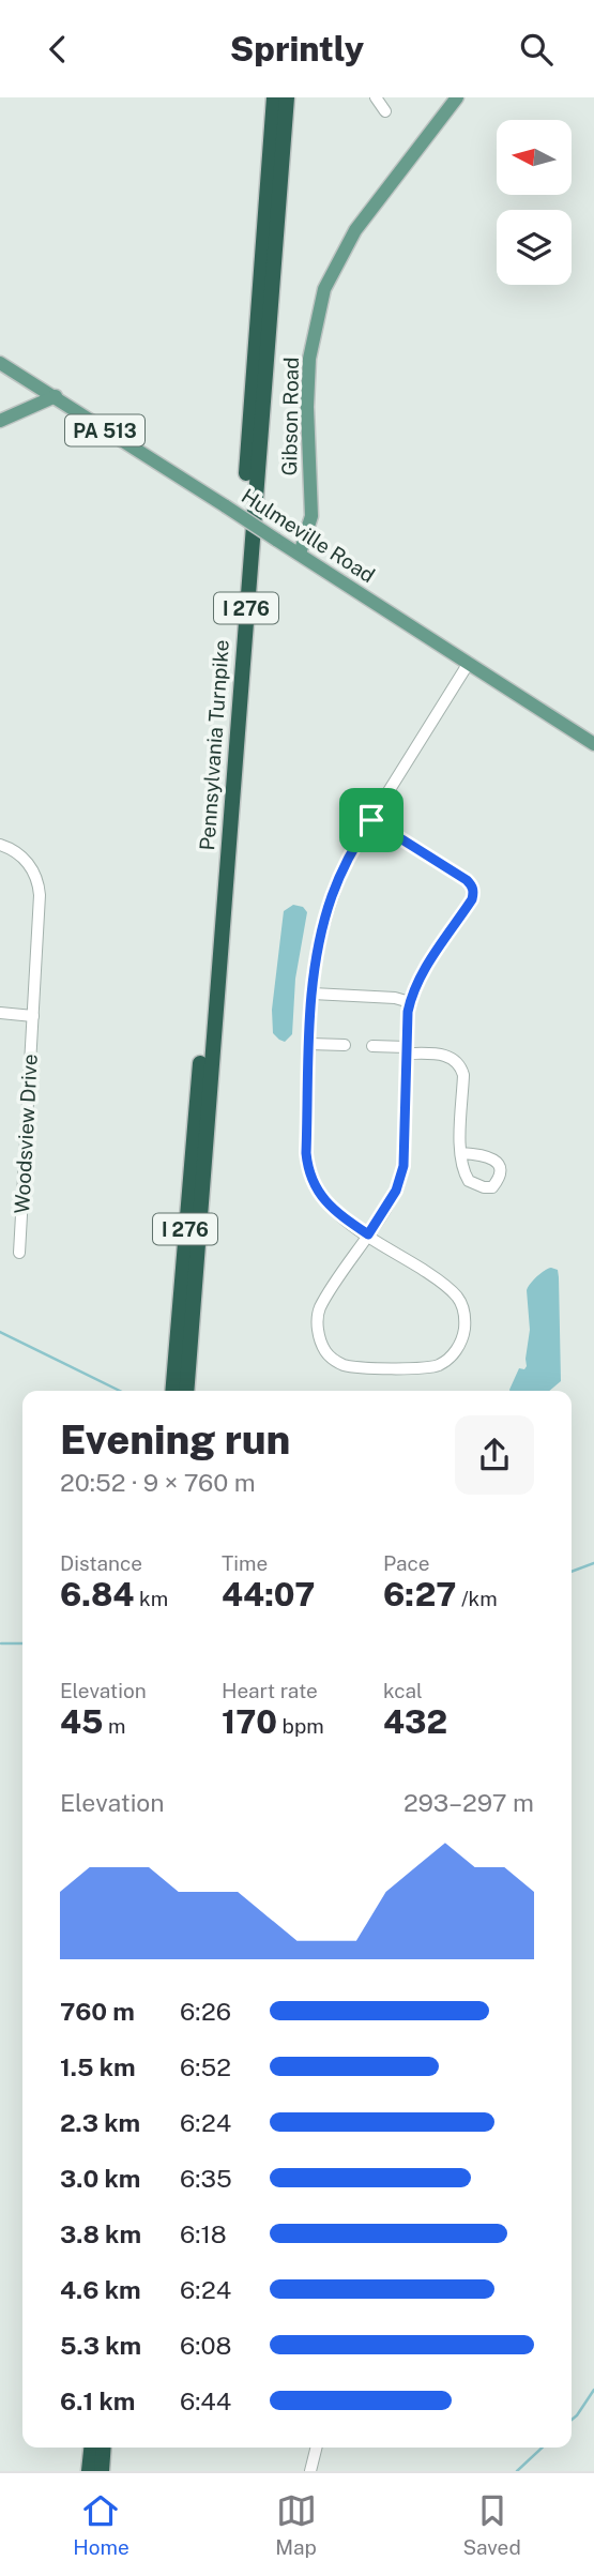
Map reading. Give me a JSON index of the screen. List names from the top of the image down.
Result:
{
  "streets": {
    "highway": ["I 276", "Pennsylvania Turnpike"],
    "main road": ["Gibson Road", "PA 513", "Hulmeville Road"],
    "street": ["Woodsview Drive"]
  },
  "crossings": [
    ["Gibson Road", "Hulmeville Road"]
  ],
  "north": "left",
  "page": {
    "header": "Sprintly",
    "heading": ["Evening run", "20:52 · 9 × 760 m"],
    "stats": [
      ["Distance", "6.84 km"],
      ["Time", "44:07"],
      ["Pace", "6:27 /km"],
      ["Elevation", "45 m"],
      ["Heart rate", "170 bpm"],
      ["kcal", "432"]
    ],
    "chart": ["Elevation", "293–297 m"],
    "list": [
      {
        "name": "760 m",
        "note": "6:26"
      },
      {
        "name": "1.5 km",
        "note": "6:52"
      },
      {
        "name": "2.3 km",
        "note": "6:24"
      },
      {
        "name": "3.0 km",
        "note": "6:35"
      },
      {
        "name": "3.8 km",
        "note": "6:18"
      },
      {
        "name": "4.6 km",
        "note": "6:24"
      },
      {
        "name": "5.3 km",
        "note": "6:08"
      },
      {
        "name": "6.1 km",
        "note": "6:44"
      }
    ],
    "tabs": ["Home", "Map", "Saved"]
  }
}
